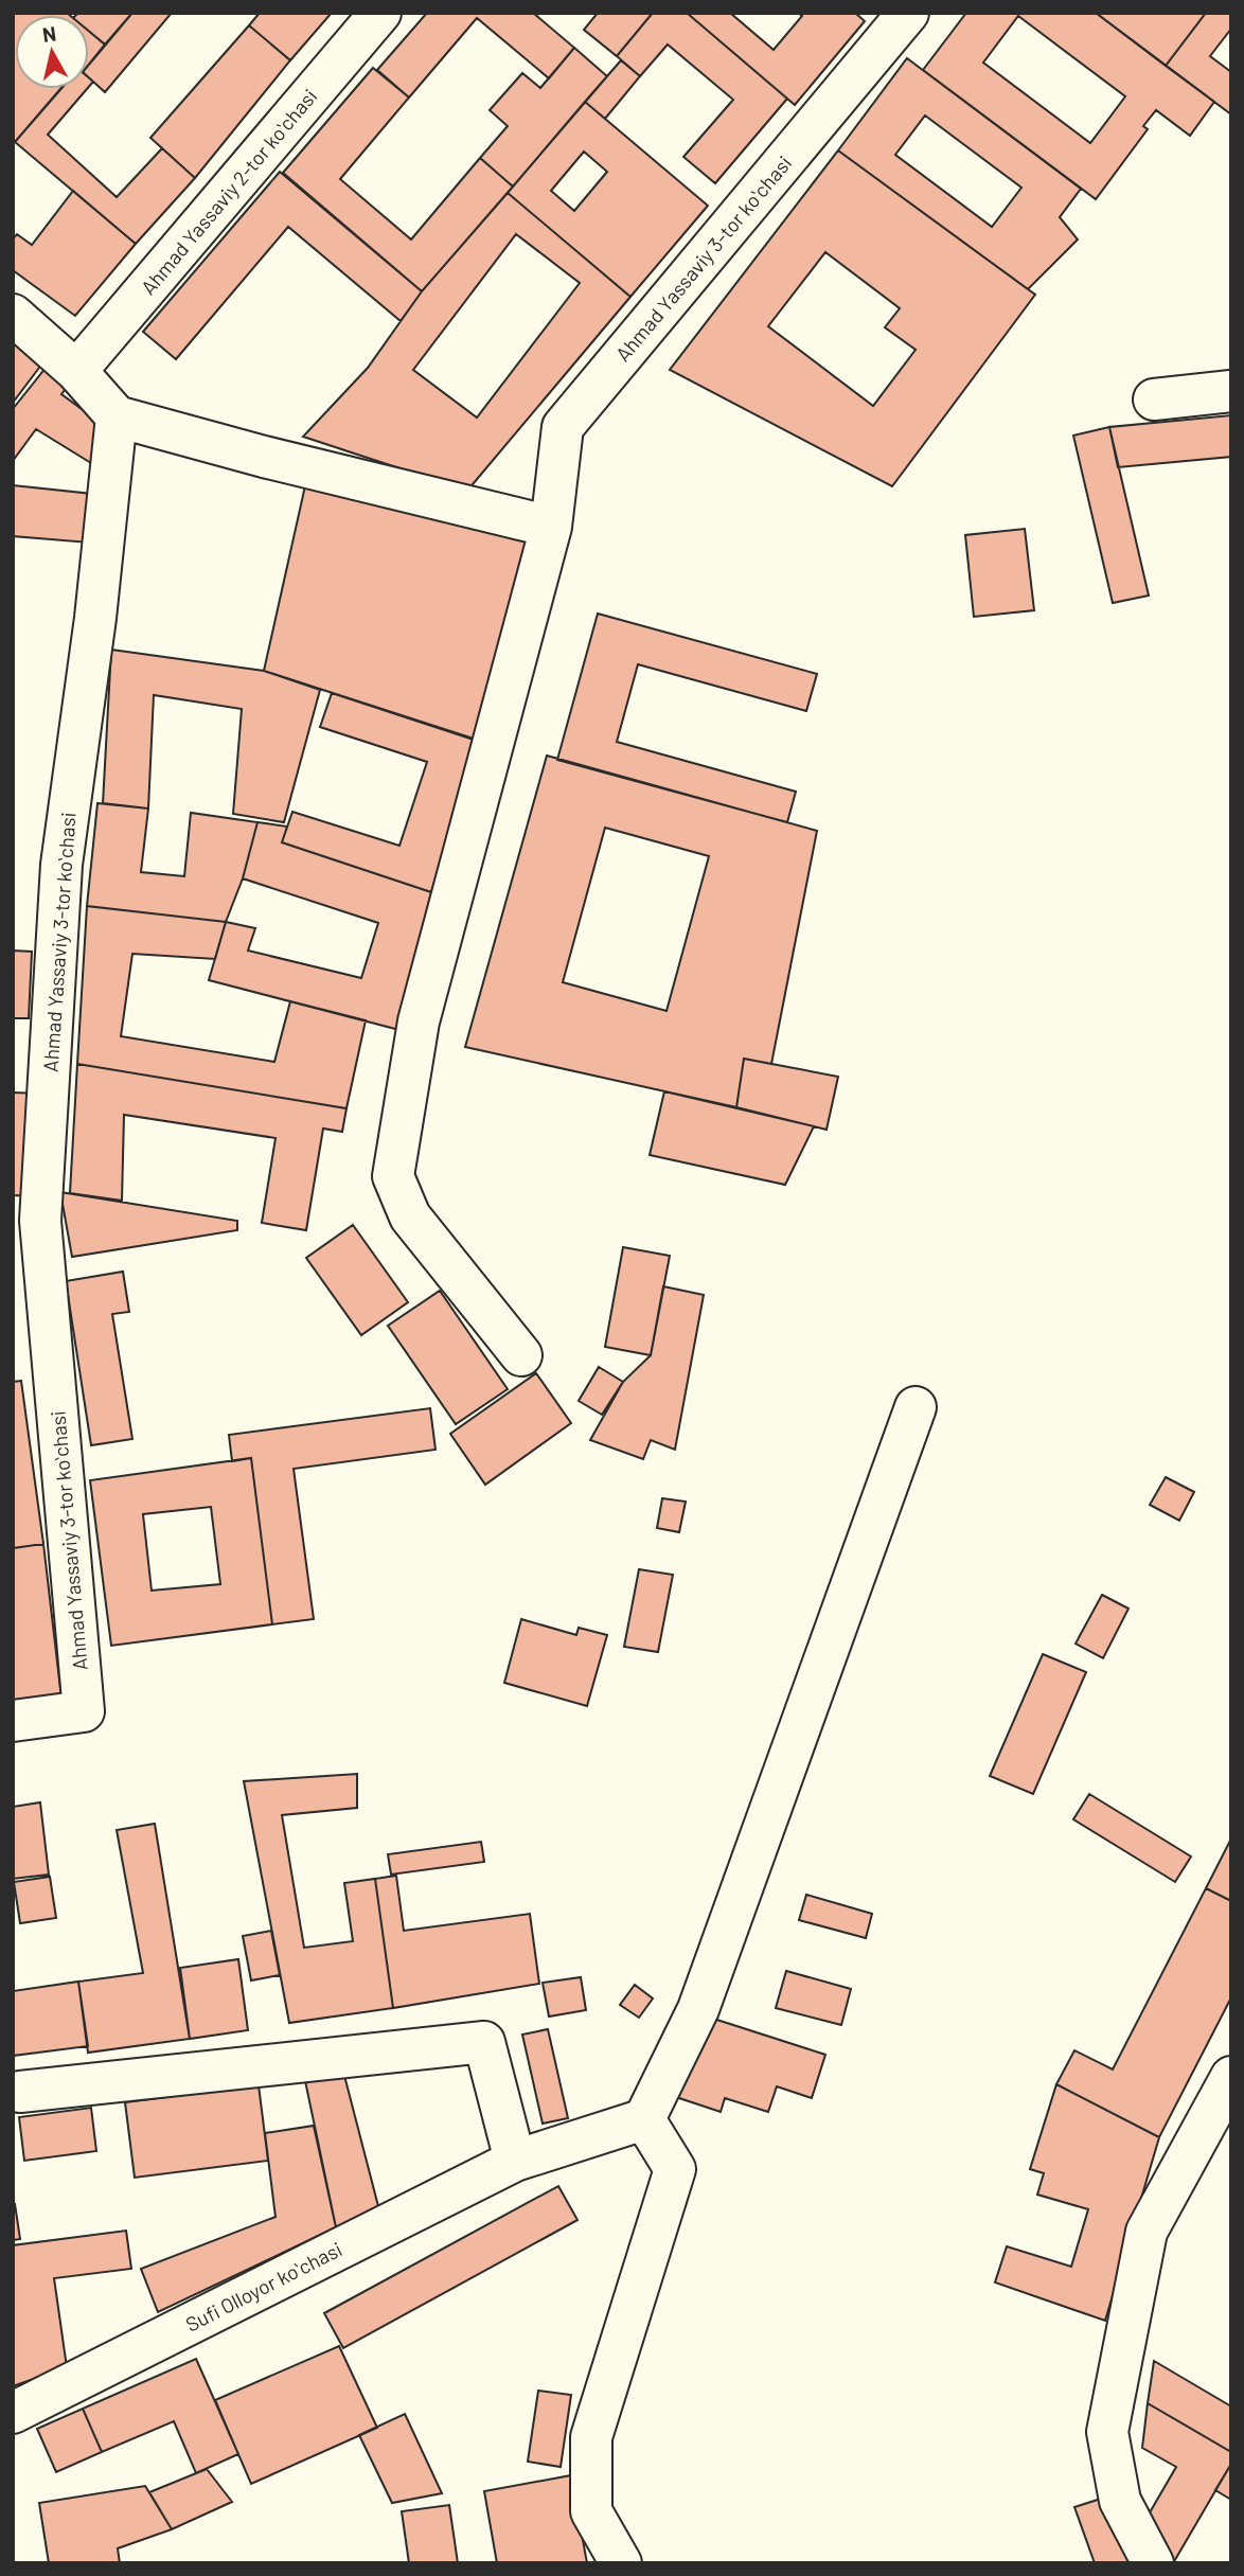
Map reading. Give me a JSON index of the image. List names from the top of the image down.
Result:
{
  "streets": {
    "street": ["Ahmad Yassaviy 2-tor koʻchasi", "Ahmad Yassaviy 3-tor koʻchasi", "Sufi Olloyor koʻchasi"]
  },
  "north": "top"
}
